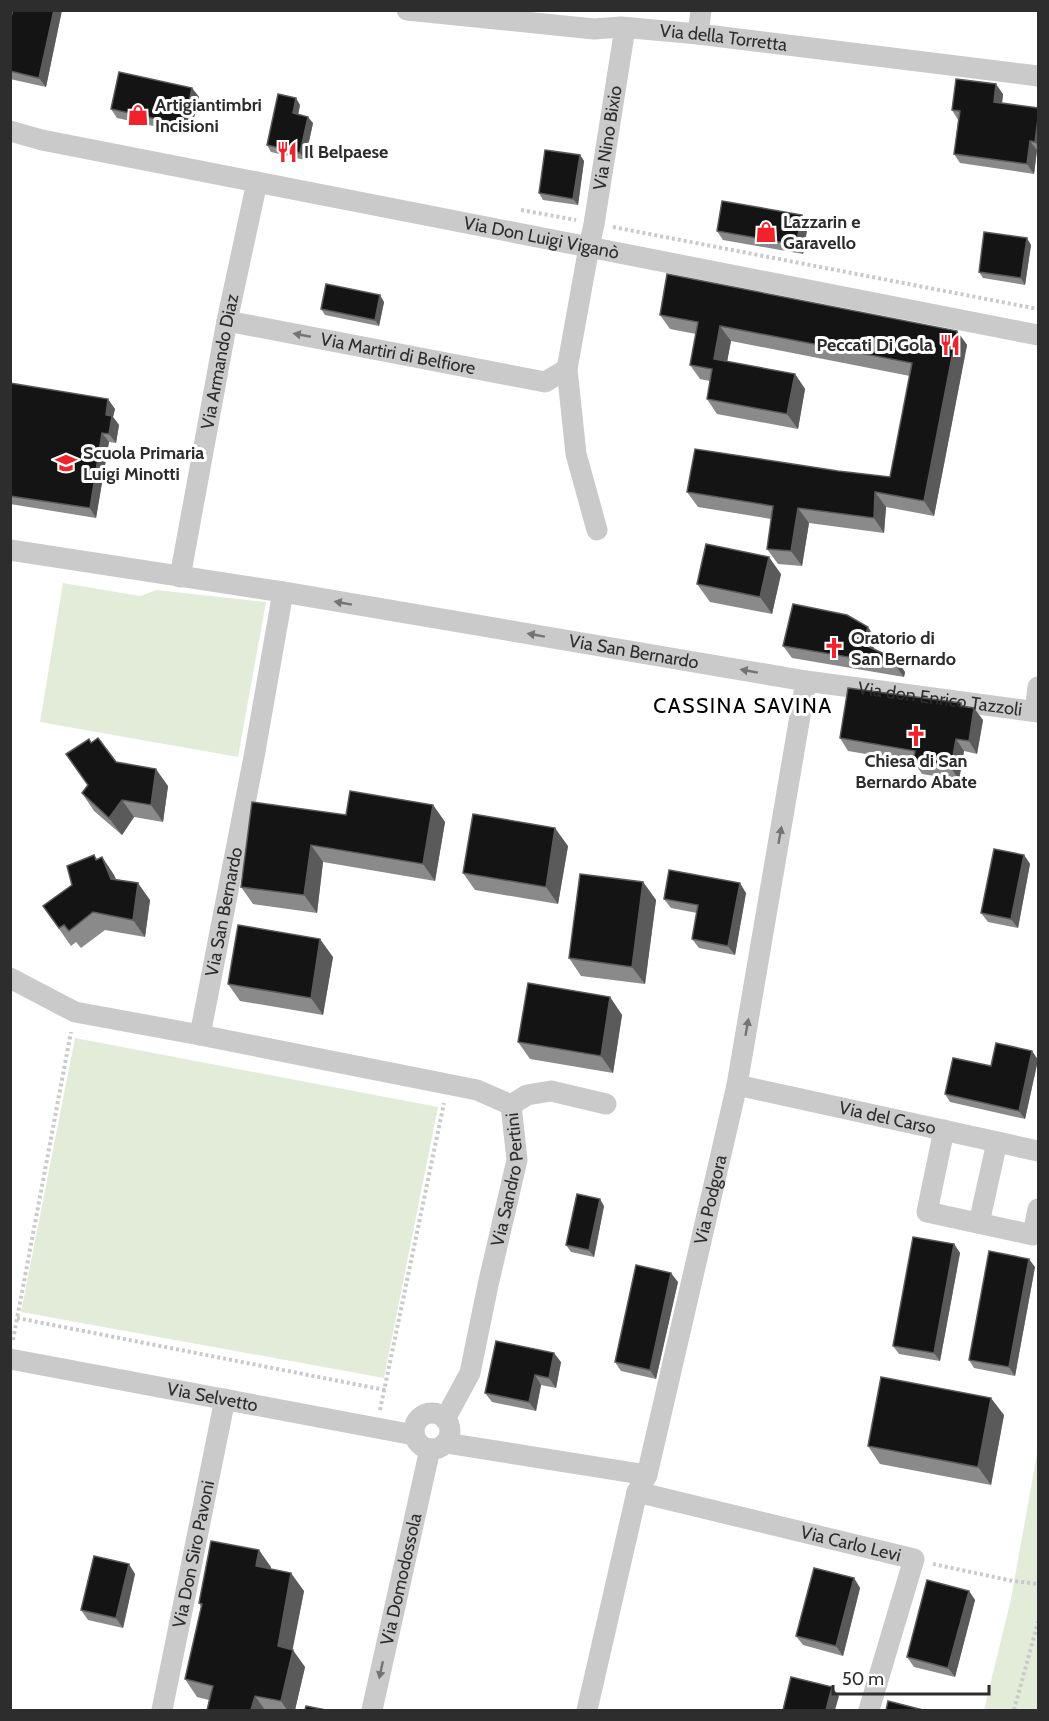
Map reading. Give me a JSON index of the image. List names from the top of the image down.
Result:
{
  "streets": {
    "street": [
      "Via della Torretta",
      "Via Nino Bixio",
      "Via Don Luigi Viganò",
      "Via Martiri di Belfiore",
      "Via Armando Diaz",
      "Via San Bernardo",
      "Via don Enrico Tazzoli",
      "Via del Carso",
      "Via Sandro Pertini",
      "Via Podgora",
      "Via Selvetto",
      "Via Carlo Levi",
      "Via Don Siro Pavoni",
      "Via Domodossola"
    ]
  },
  "crossings": [
    ["Via della Torretta", "Via Nino Bixio"],
    ["Via Nino Bixio", "Via Don Luigi Viganò"],
    ["Via Nino Bixio", "Via Martiri di Belfiore"],
    ["Via Don Luigi Viganò", "Via Armando Diaz"],
    ["Via Martiri di Belfiore", "Via Armando Diaz"],
    ["Via Armando Diaz", "Via San Bernardo"],
    ["Via San Bernardo", "Via don Enrico Tazzoli"],
    ["Via San Bernardo", "Via Sandro Pertini"],
    ["Via San Bernardo", "Via Podgora"],
    ["Via don Enrico Tazzoli", "Via Podgora"],
    ["Via del Carso", "Via Podgora"],
    ["Via Sandro Pertini", "Via Selvetto"],
    ["Via Sandro Pertini", "Via Domodossola"],
    ["Via Podgora", "Via Selvetto"],
    ["Via Podgora", "Via Carlo Levi"],
    ["Via Selvetto", "Via Carlo Levi"],
    ["Via Selvetto", "Via Don Siro Pavoni"],
    ["Via Selvetto", "Via Domodossola"]
  ],
  "one_way": [
    "Via Martiri di Belfiore",
    "Via San Bernardo",
    "Via Podgora",
    "Via Domodossola"
  ],
  "districts": ["CASSINA SAVINA"],
  "places": {
    "shop": ["Artigiantimbri Incisioni", "Lazzarin e Garavello"],
    "restaurant": ["Il Belpaese", "Peccati Di Gola"],
    "school or university": ["Scuola Primaria Luigi Minotti"],
    "church": ["Oratorio di San Bernardo", "Chiesa di San Bernardo Abate"]
  },
  "scale_bar": "50 m"
}
